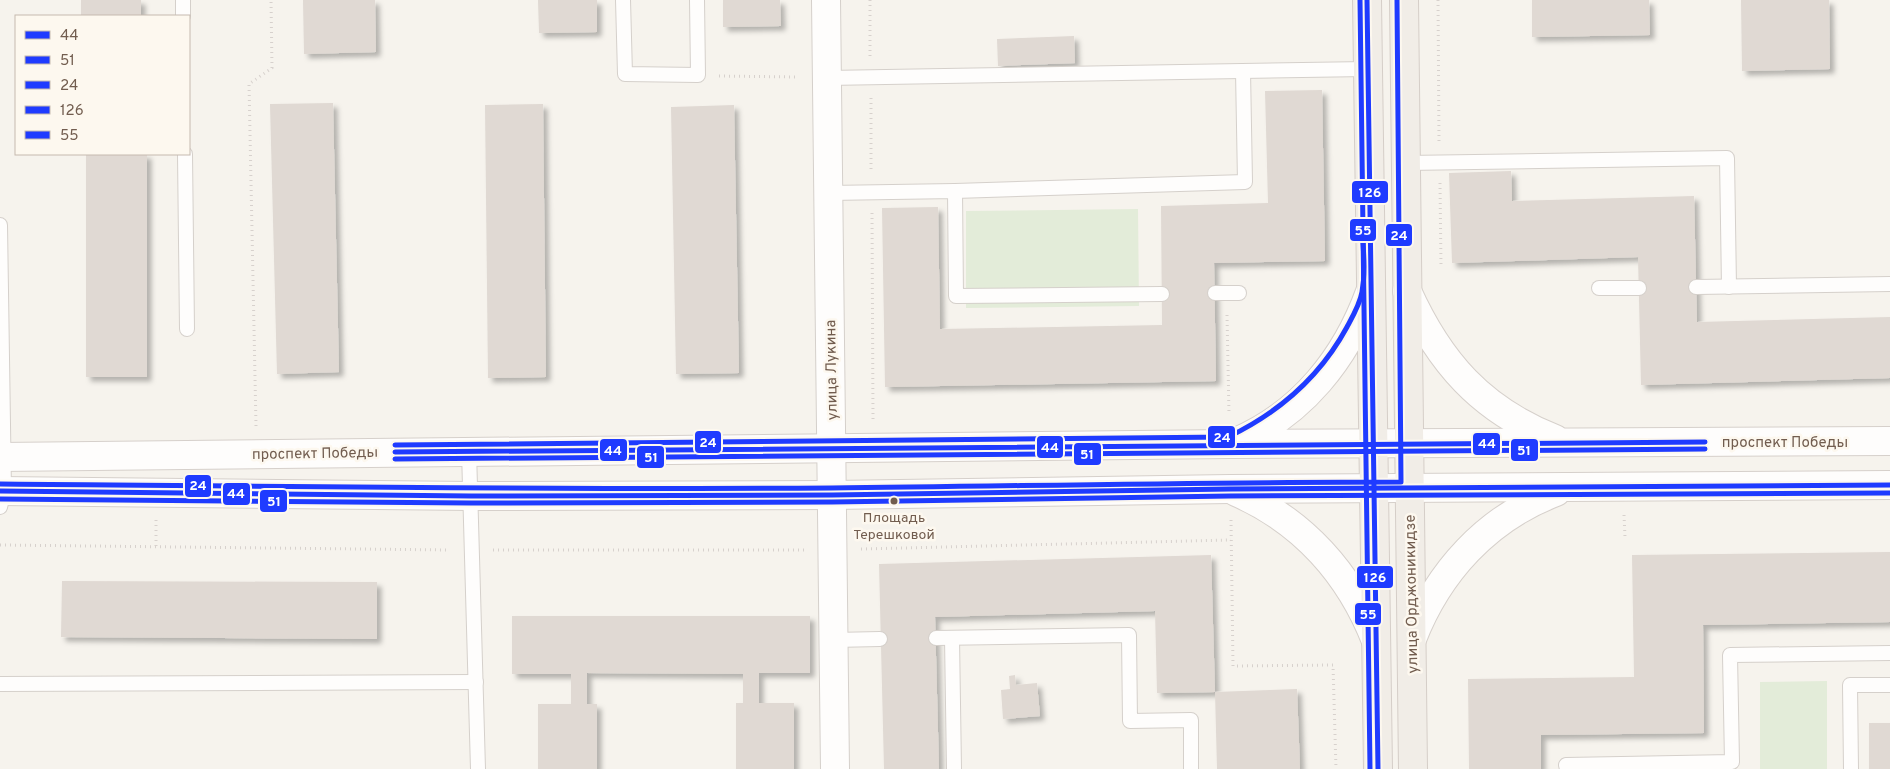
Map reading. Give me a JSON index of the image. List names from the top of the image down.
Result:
{
  "streets": {
    "main road": ["улица Лукина", "проспект Победы", "улица Орджоникидзе"]
  },
  "crossings": [
    ["улица Лукина", "проспект Победы"],
    ["проспект Победы", "улица Орджоникидзе"]
  ],
  "places": ["Площадь Терешковой"],
  "lines": [
    "transit line 24",
    "transit line 126",
    "transit line 55",
    "transit line 44",
    "transit line 51"
  ],
  "legend": [
    "44",
    "51",
    "24",
    "126",
    "55"
  ]
}
